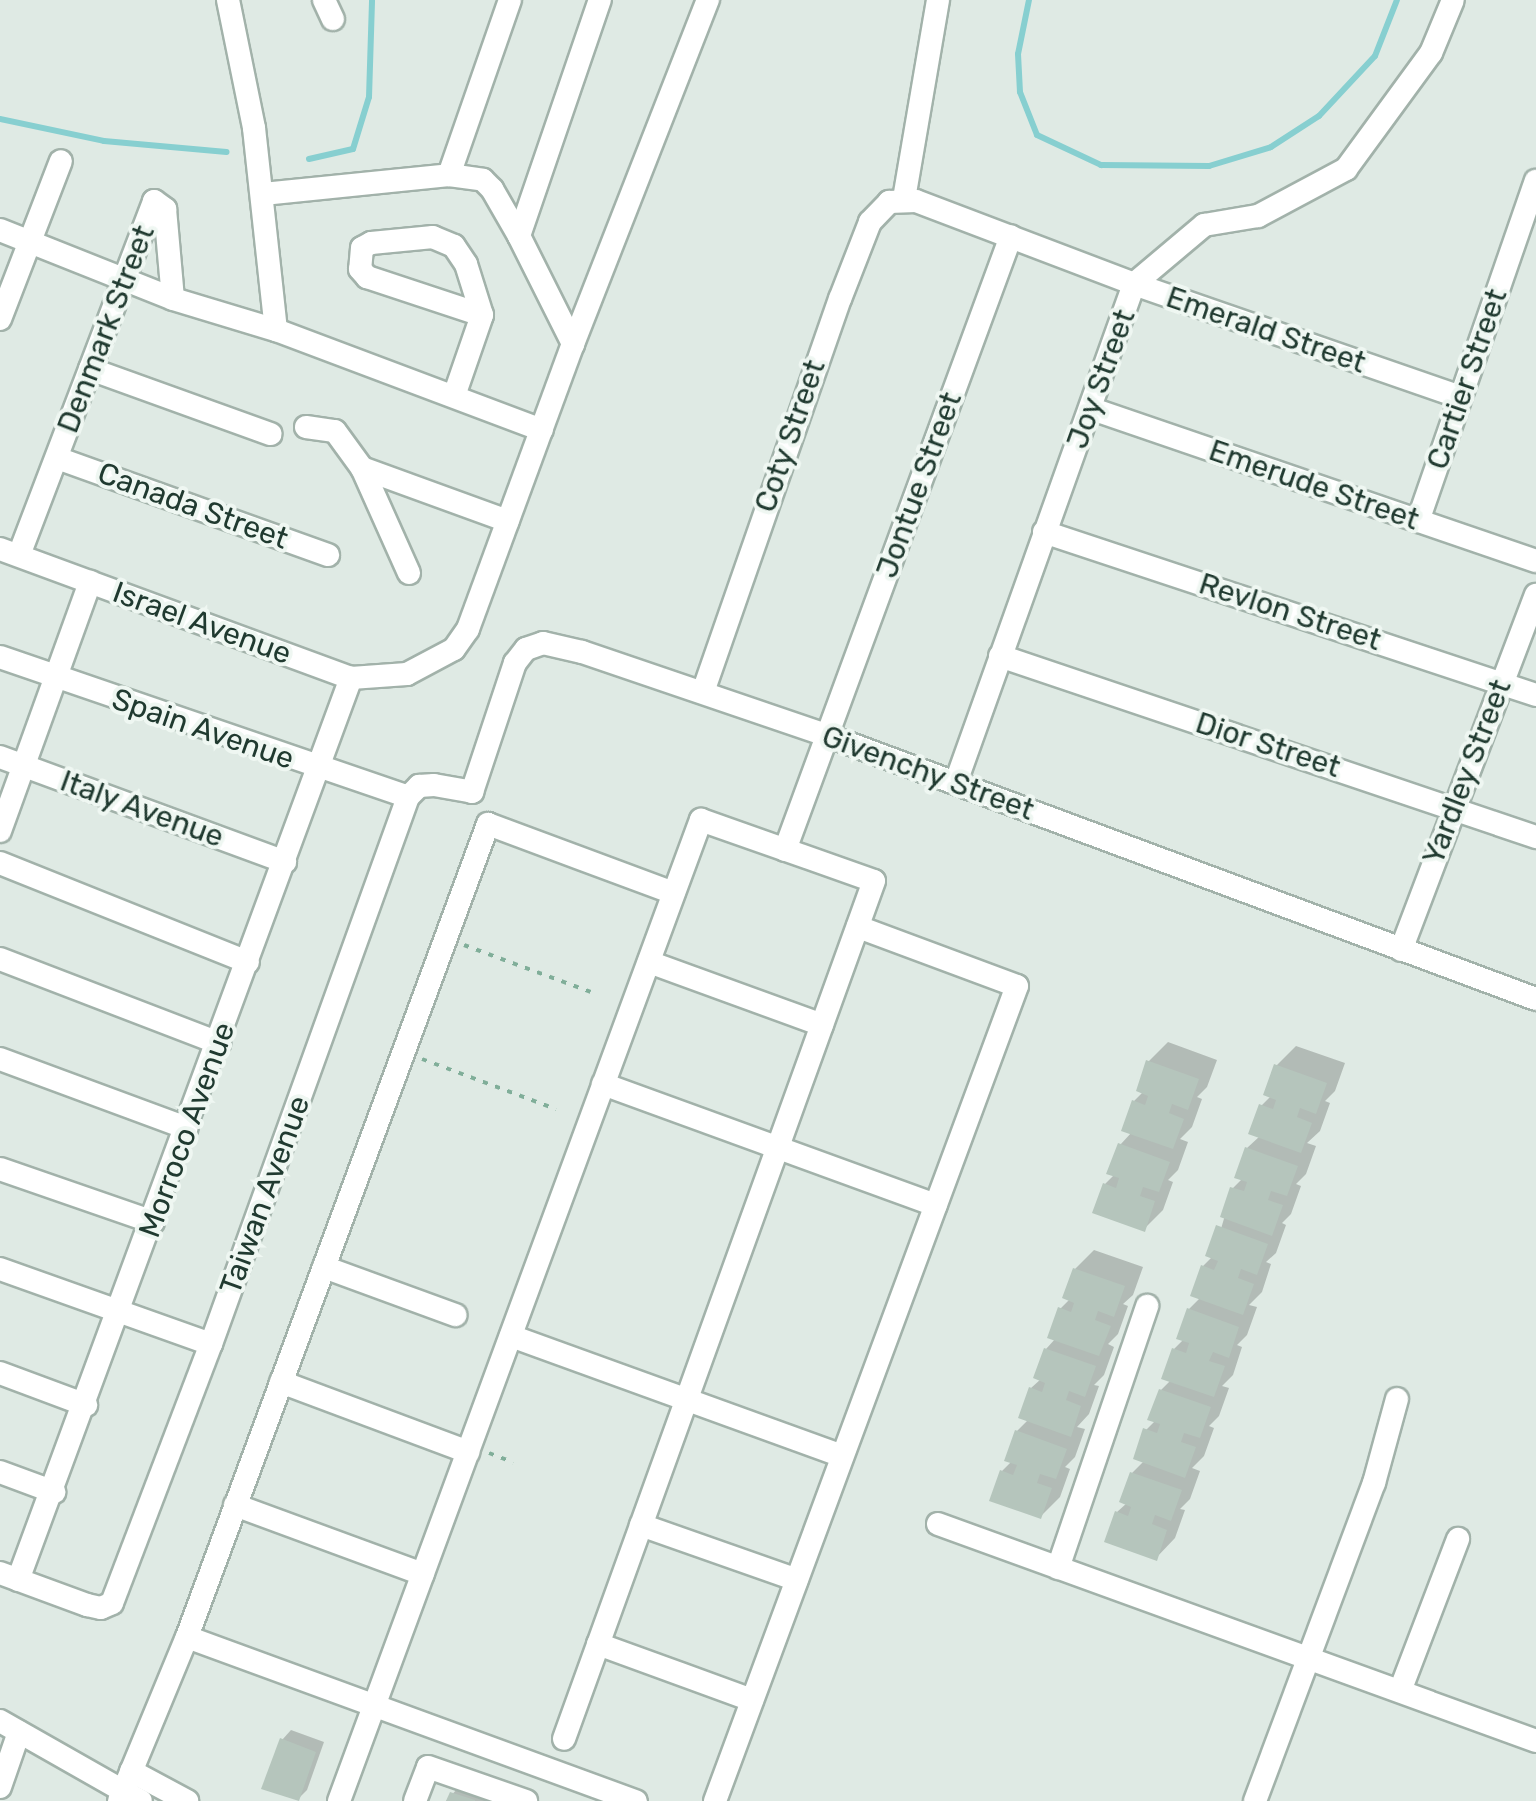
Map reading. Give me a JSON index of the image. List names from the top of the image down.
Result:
{
  "streets": {
    "street": [
      "Denmark Street",
      "Emerald Street",
      "Joy Street",
      "Cartier Street",
      "Coty Street",
      "Jontue Street",
      "Emerude Street",
      "Canada Street",
      "Revlon Street",
      "Israel Avenue",
      "Spain Avenue",
      "Dior Street",
      "Yardley Street",
      "Givenchy Street",
      "Italy Avenue",
      "Morroco Avenue",
      "Taiwan Avenue"
    ]
  },
  "crossings": [
    ["Denmark Street", "Canada Street"],
    ["Denmark Street", "Israel Avenue"],
    ["Emerald Street", "Joy Street"],
    ["Emerald Street", "Cartier Street"],
    ["Emerald Street", "Coty Street"],
    ["Emerald Street", "Jontue Street"],
    ["Joy Street", "Emerude Street"],
    ["Joy Street", "Revlon Street"],
    ["Joy Street", "Dior Street"],
    ["Joy Street", "Givenchy Street"],
    ["Cartier Street", "Emerude Street"],
    ["Coty Street", "Givenchy Street"],
    ["Jontue Street", "Givenchy Street"],
    ["Revlon Street", "Yardley Street"],
    ["Israel Avenue", "Morroco Avenue"],
    ["Spain Avenue", "Givenchy Street"],
    ["Spain Avenue", "Morroco Avenue"],
    ["Spain Avenue", "Taiwan Avenue"],
    ["Dior Street", "Yardley Street"],
    ["Yardley Street", "Givenchy Street"],
    ["Givenchy Street", "Taiwan Avenue"],
    ["Italy Avenue", "Morroco Avenue"],
    ["Morroco Avenue", "Taiwan Avenue"]
  ]
}
